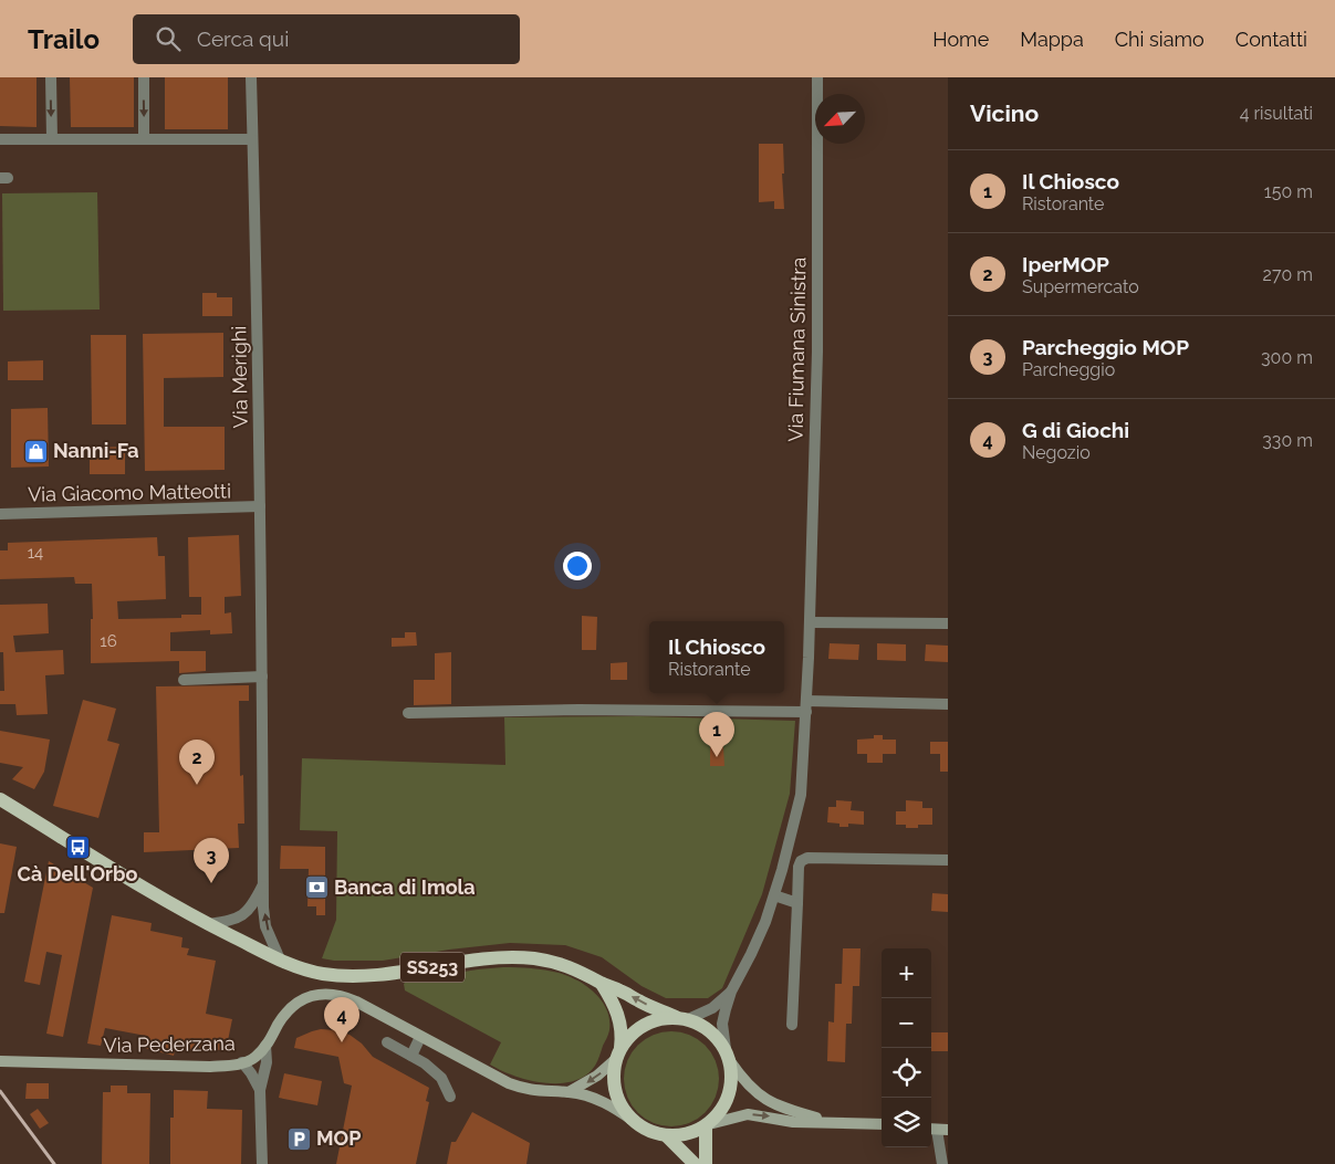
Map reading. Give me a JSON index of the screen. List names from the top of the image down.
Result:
{
  "streets": {
    "main road": ["SS253", "Via Pederzana"],
    "street": ["Via Fiumana Sinistra", "Via Merighi", "Via Giacomo Matteotti"]
  },
  "crossings": [
    ["Via Fiumana Sinistra", "SS253"],
    ["Via Merighi", "Via Giacomo Matteotti"],
    ["Via Merighi", "SS253"]
  ],
  "places": {
    "shop": ["Nanni-Fa"],
    "bus stop": ["Cà Dell'Orbo"],
    "bank": ["Banca di Imola"],
    "parking": ["MOP"]
  },
  "house_numbers": ["14", "16"],
  "north": "bottom left",
  "page": {
    "header": "Trailo",
    "search": "Cerca qui",
    "nav": [
      "Home",
      "Mappa",
      "Chi siamo",
      "Contatti"
    ],
    "heading": ["Vicino", "4 risultati"],
    "list": [
      {
        "mark": "1",
        "name": "Il Chiosco",
        "note": "Ristorante",
        "value": "150 m"
      },
      {
        "mark": "2",
        "name": "IperMOP",
        "note": "Supermercato",
        "value": "270 m"
      },
      {
        "mark": "3",
        "name": "Parcheggio MOP",
        "note": "Parcheggio",
        "value": "300 m"
      },
      {
        "mark": "4",
        "name": "G di Giochi",
        "note": "Negozio",
        "value": "330 m"
      }
    ],
    "popup": ["Il Chiosco", "Ristorante"],
    "pins": [
      "1",
      "2",
      "3",
      "4"
    ],
    "map_buttons": ["+", "−"]
  }
}
